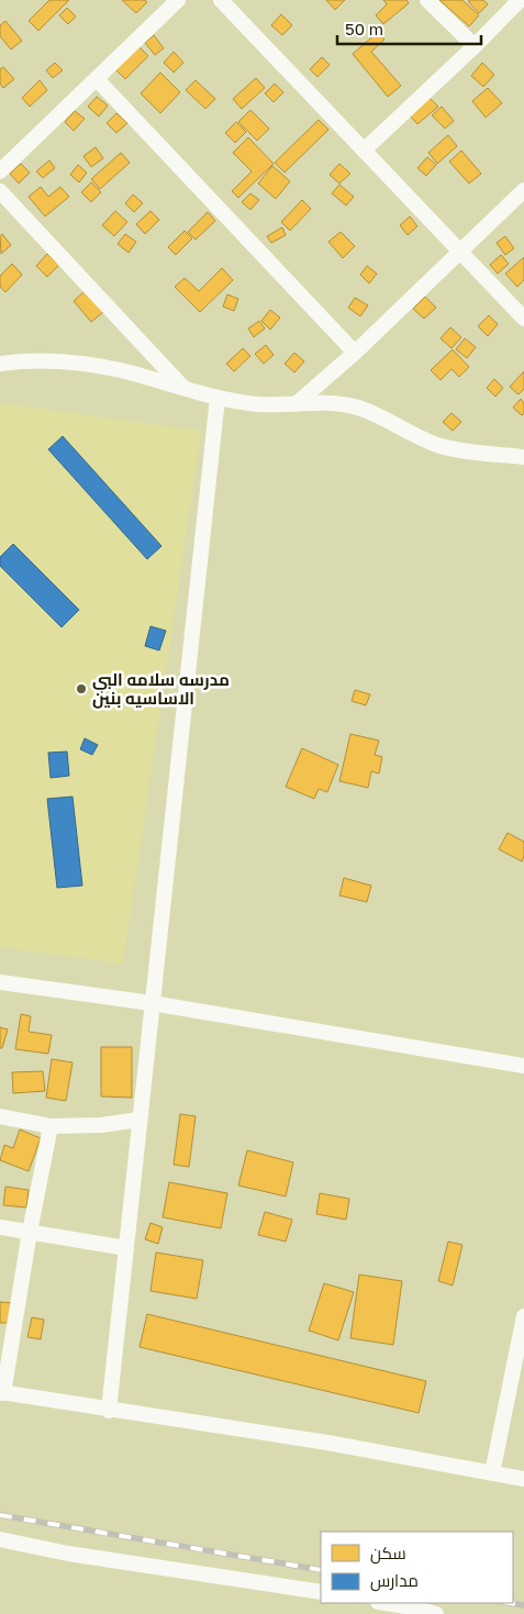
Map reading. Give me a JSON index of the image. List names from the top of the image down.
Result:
{
  "places": ["مدرسه سلامه البي الاساسيه بنين"],
  "legend": ["سكن", "مدارس"],
  "scale_bar": "50 m"
}
